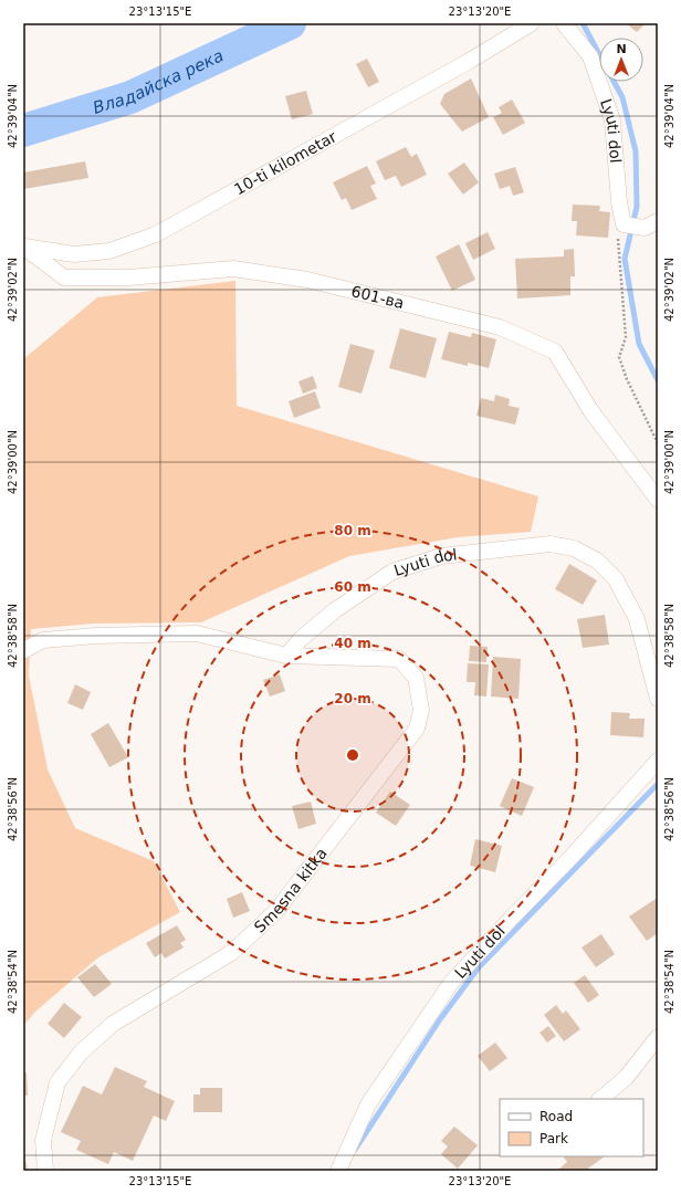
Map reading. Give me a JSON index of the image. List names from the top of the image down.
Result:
{
  "streets": {
    "street": [
      "Lyuti dol",
      "10-ti kilometar",
      "601-ва",
      "Smesna kitka"
    ]
  },
  "crossings": [
    ["Lyuti dol", "Smesna kitka"],
    ["10-ti kilometar", "601-ва"]
  ],
  "water": ["Владайска река"],
  "legend": ["Road", "Park"],
  "north": "top",
  "coordinates": [
    "23°13'15\"E",
    "23°13'20\"E",
    "42°39'04\"N",
    "42°39'02\"N",
    "42°39'00\"N",
    "42°38'58\"N",
    "42°38'56\"N",
    "42°38'54\"N"
  ],
  "rings": [
    "80 m",
    "60 m",
    "40 m",
    "20 m"
  ]
}
